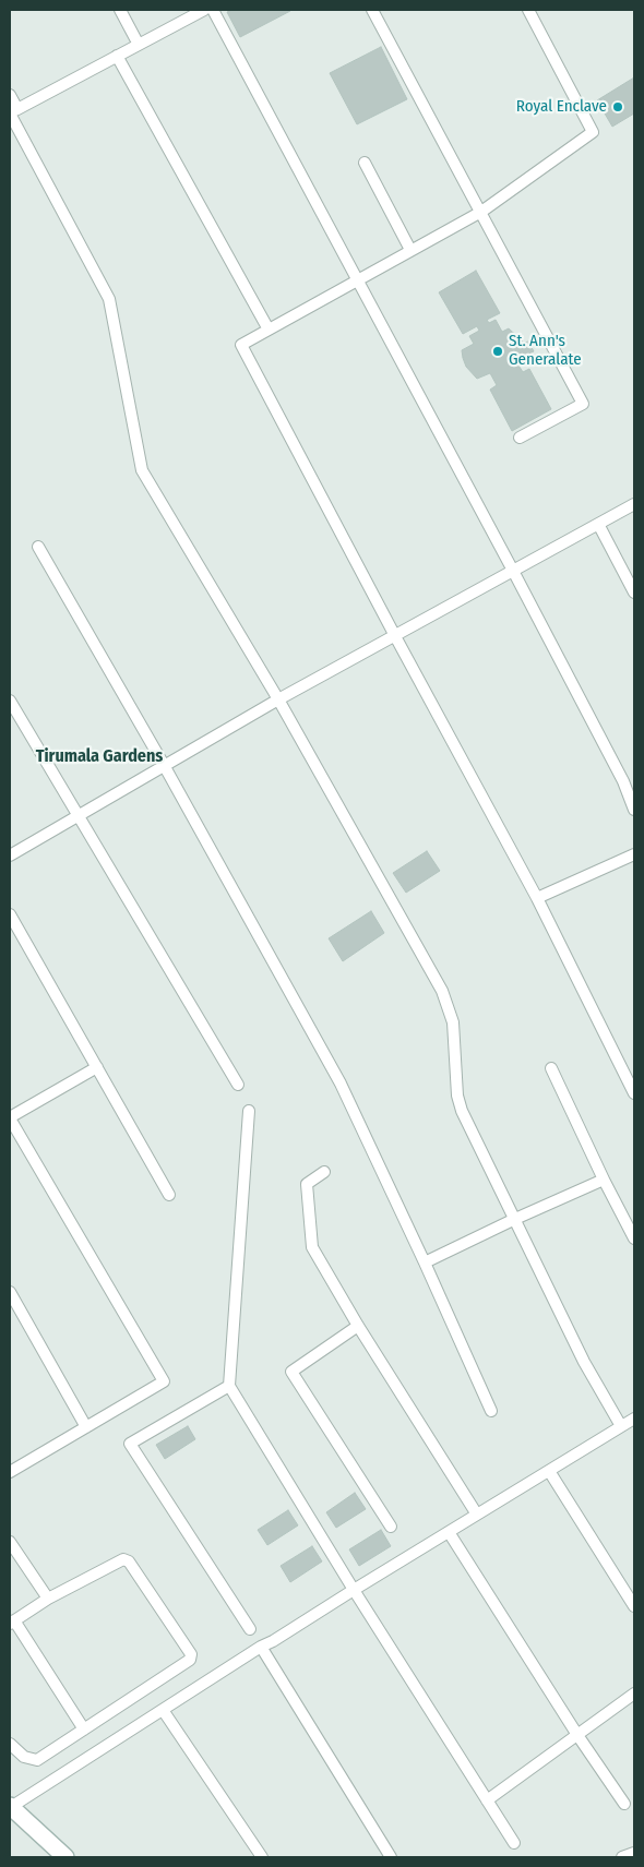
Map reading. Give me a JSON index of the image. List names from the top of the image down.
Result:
{
  "districts": ["Tirumala Gardens"],
  "places": ["Royal Enclave", "St. Ann's Generalate"]
}
